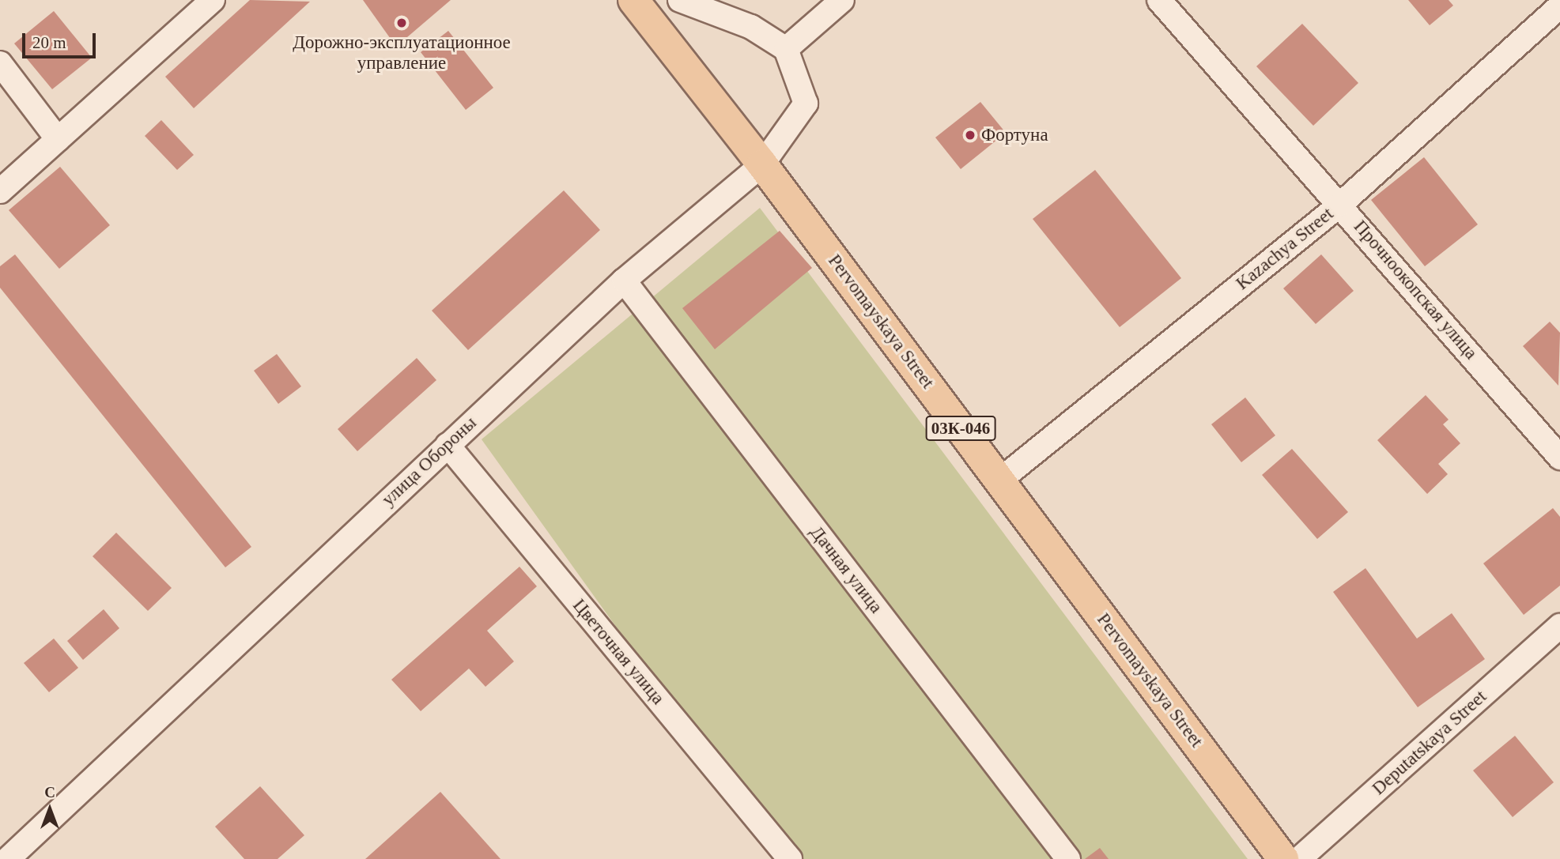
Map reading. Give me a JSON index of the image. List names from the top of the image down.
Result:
{
  "streets": {
    "main road": ["Pervomayskaya Street", "03К-046"],
    "street": [
      "Kazachya Street",
      "Прочноокопская улица",
      "улица Обороны",
      "Дачная улица",
      "Цветочная улица",
      "Deputatskaya Street"
    ]
  },
  "crossings": [
    ["Kazachya Street", "Прочноокопская улица"],
    ["Kazachya Street", "Pervomayskaya Street"],
    ["Pervomayskaya Street", "улица Обороны"],
    ["улица Обороны", "Дачная улица"],
    ["улица Обороны", "Цветочная улица"]
  ],
  "places": ["Дорожно-эксплуатационное управление", "Фортуна"],
  "scale_bar": "20 m",
  "north": "top"
}
